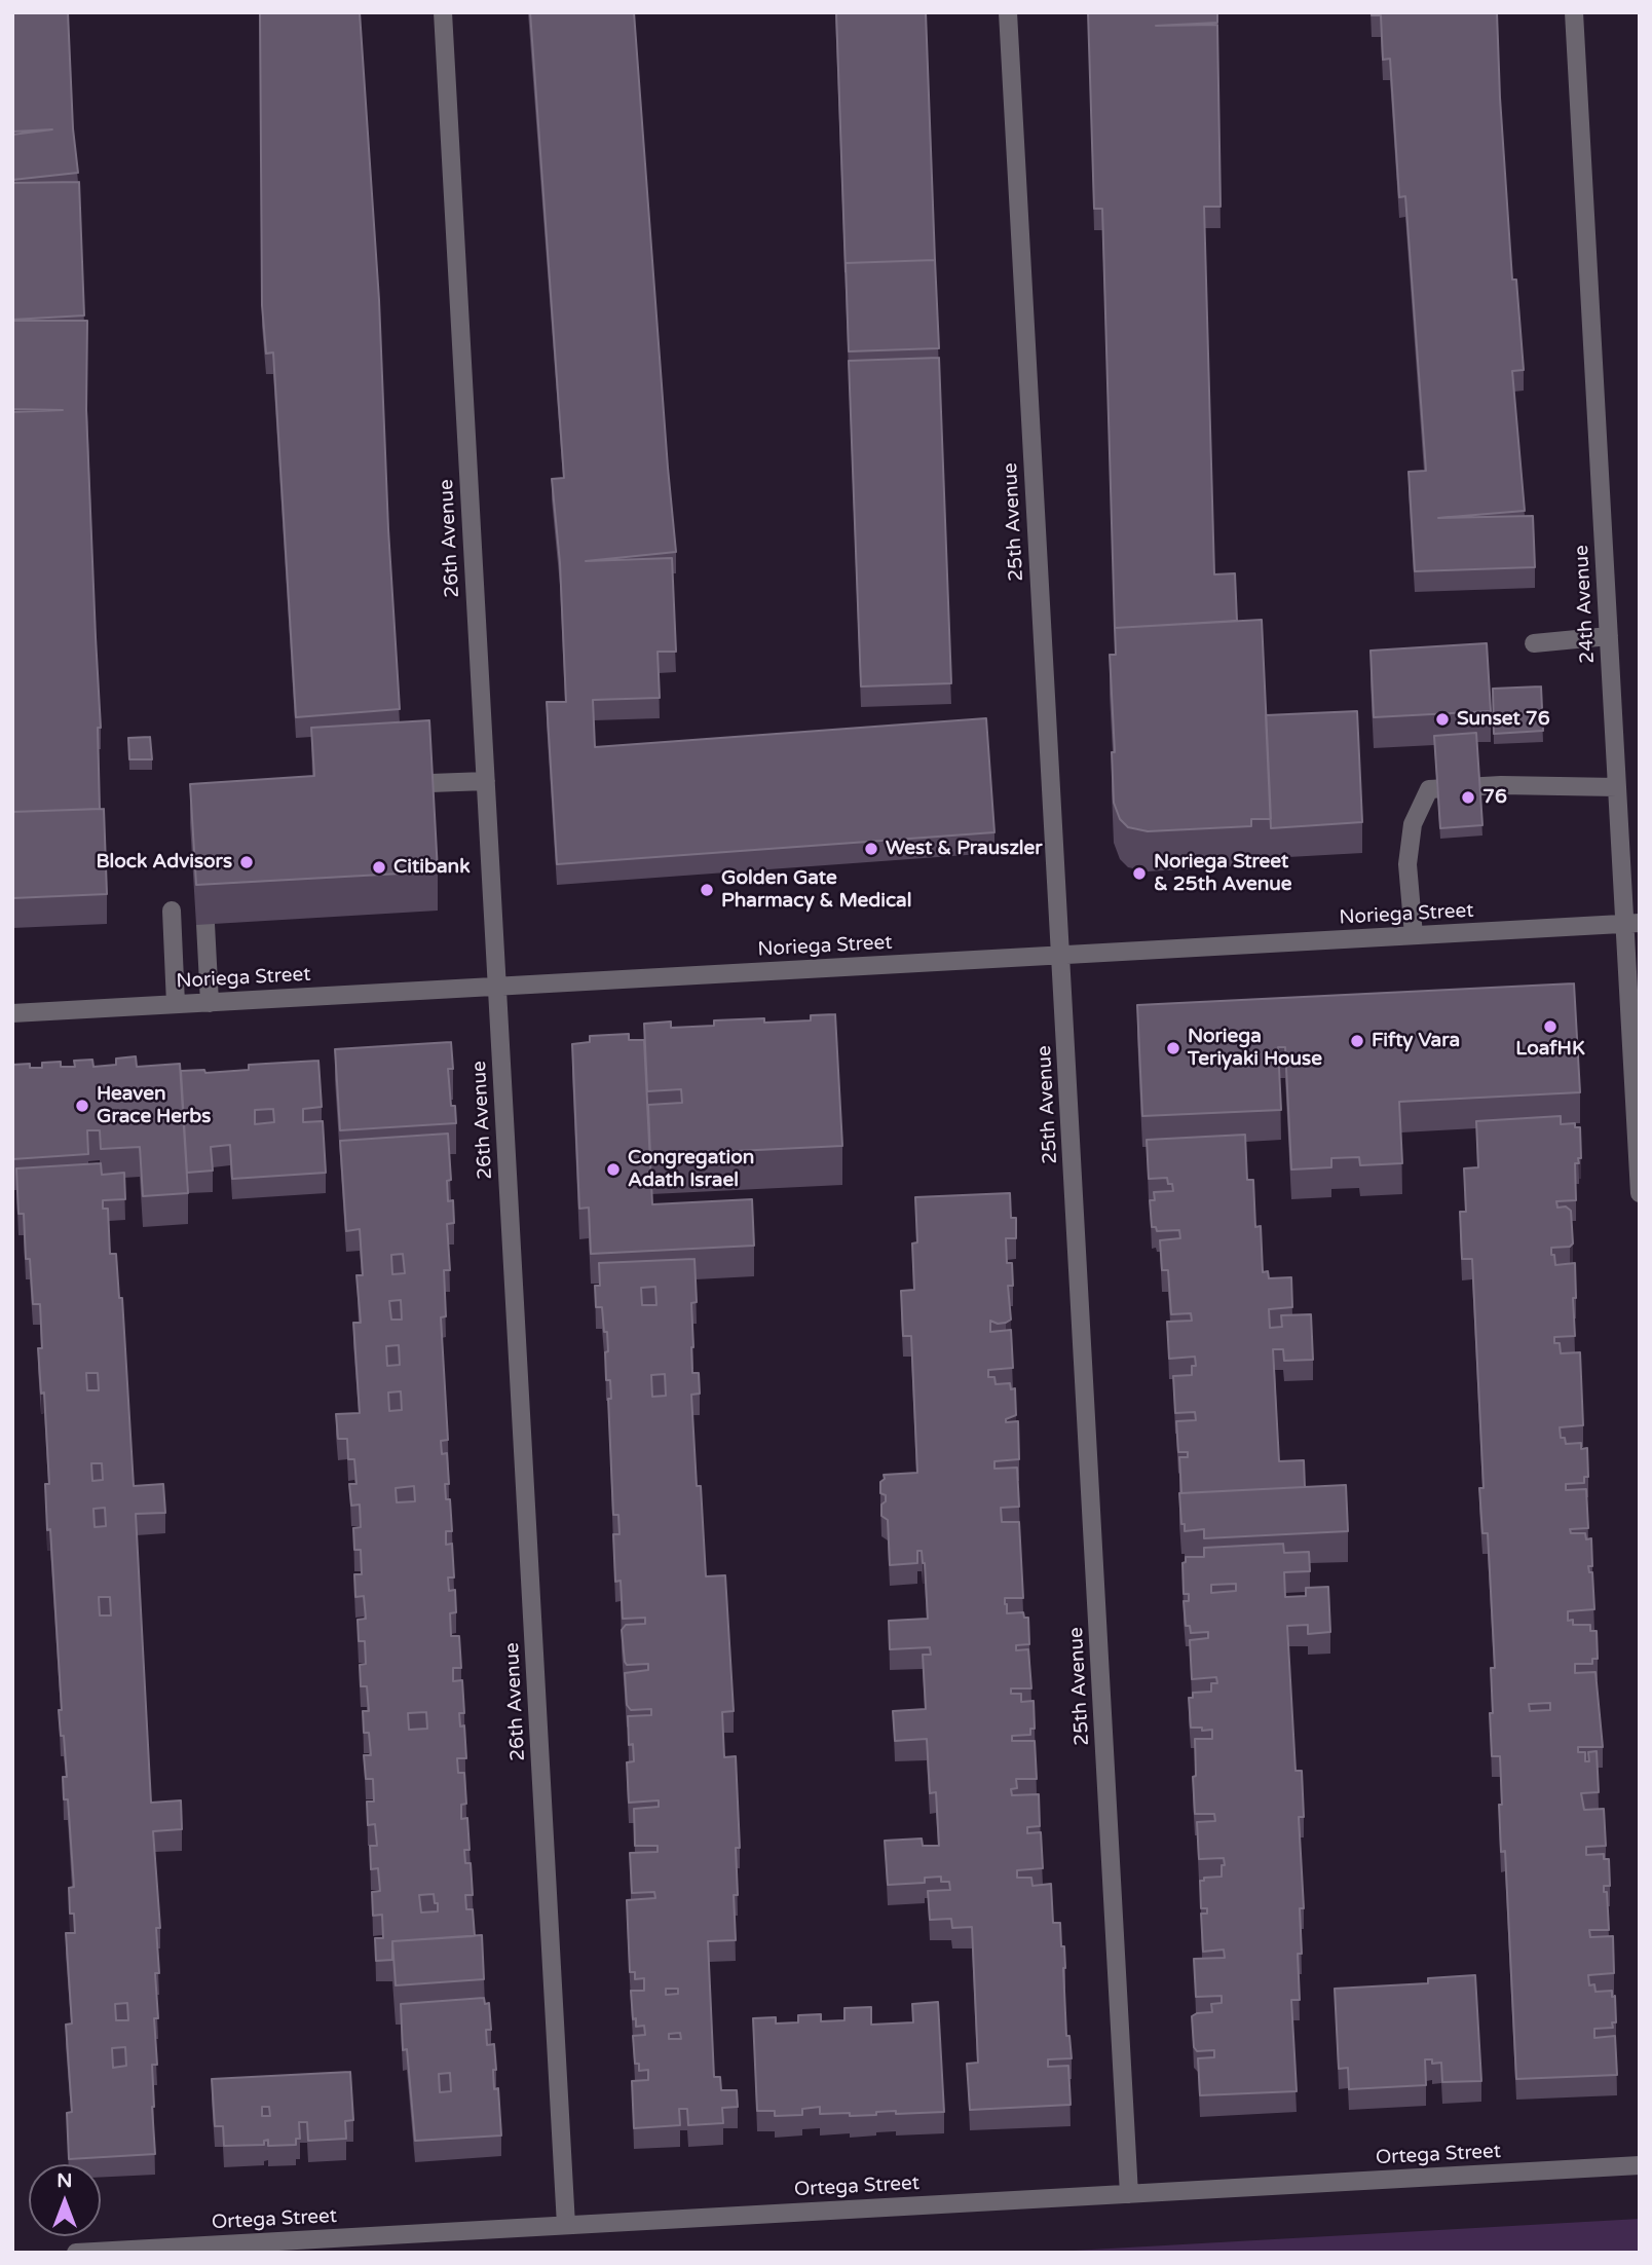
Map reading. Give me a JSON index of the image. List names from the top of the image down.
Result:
{
  "streets": {
    "street": [
      "25th Avenue",
      "26th Avenue",
      "24th Avenue",
      "Noriega Street",
      "Ortega Street"
    ]
  },
  "crossings": [
    ["25th Avenue", "Noriega Street"],
    ["25th Avenue", "Ortega Street"],
    ["26th Avenue", "Noriega Street"],
    ["26th Avenue", "Ortega Street"],
    ["24th Avenue", "Noriega Street"]
  ],
  "places": [
    "Sunset 76",
    "76",
    "West & Prauszler",
    "Block Advisors",
    "Citibank",
    "Noriega Street & 25th Avenue",
    "Golden Gate Pharmacy & Medical",
    "LoafHK",
    "Fifty Vara",
    "Noriega Teriyaki House",
    "Heaven Grace Herbs",
    "Congregation Adath Israel"
  ],
  "north": "top"
}
